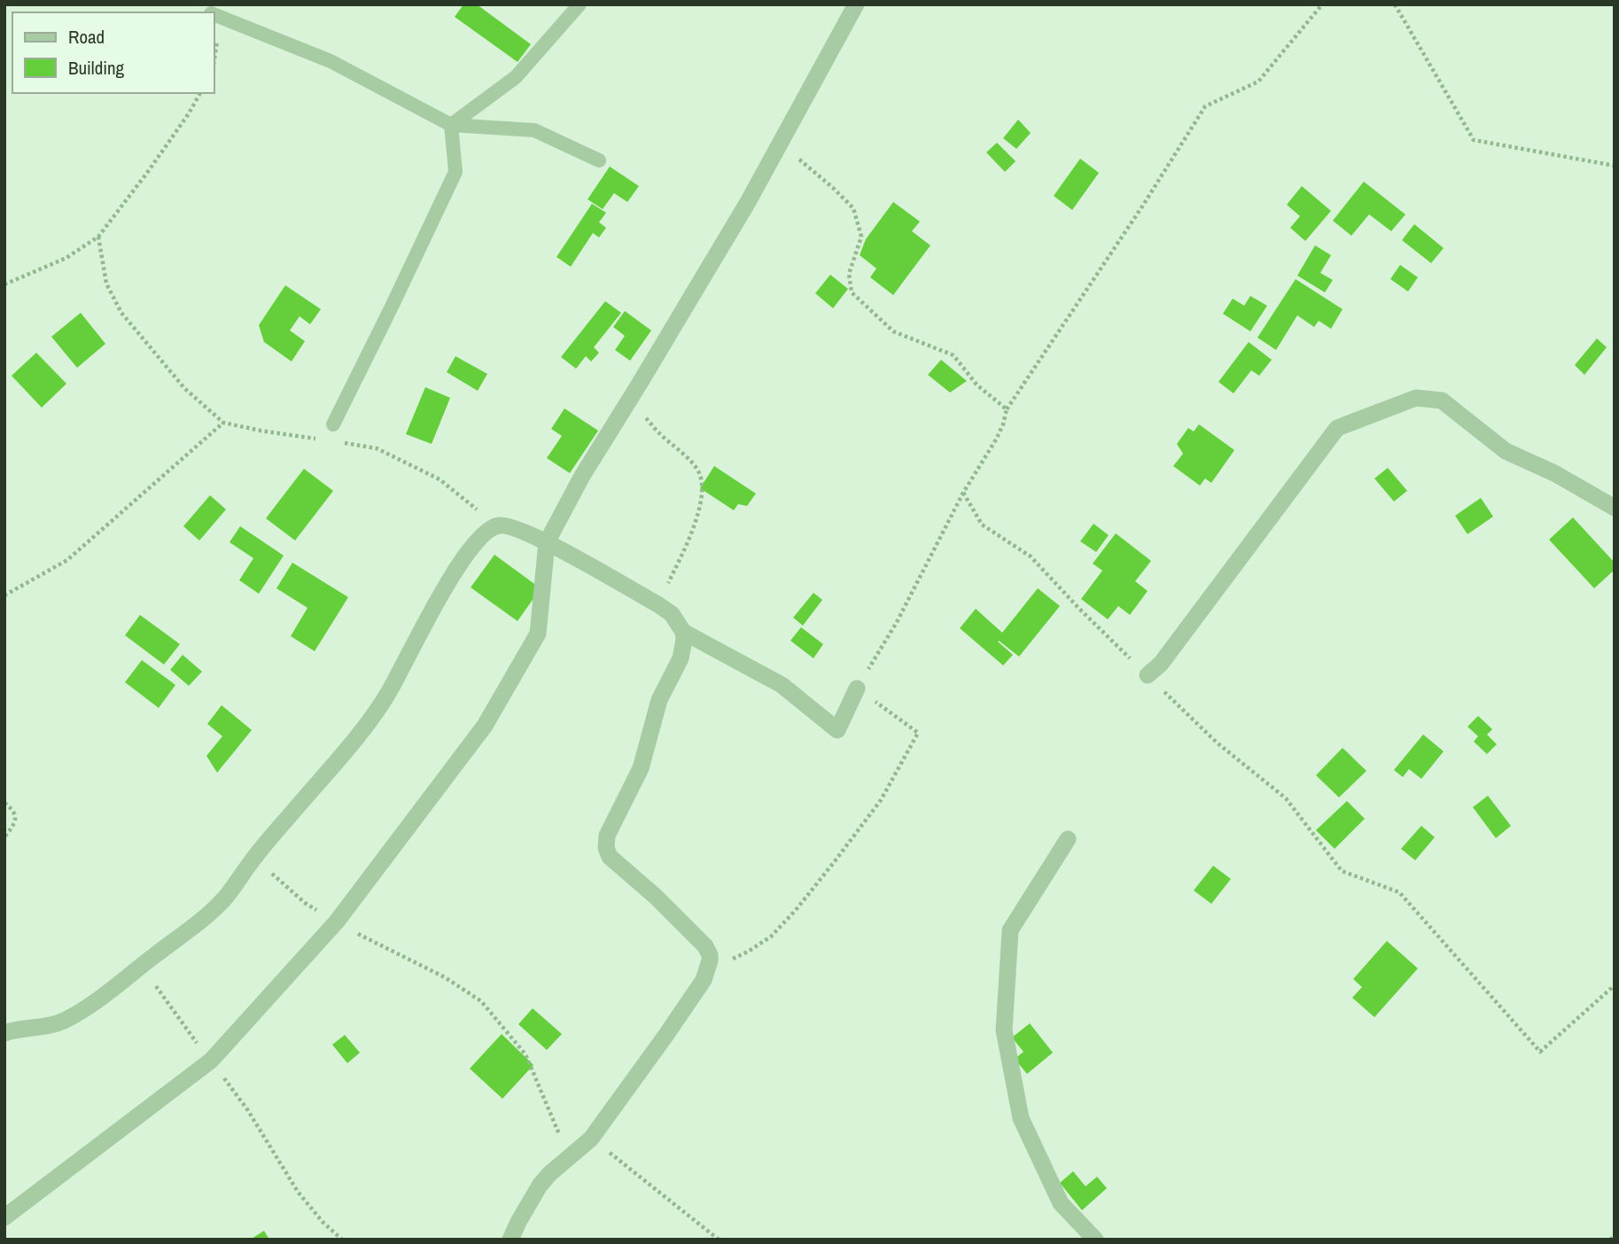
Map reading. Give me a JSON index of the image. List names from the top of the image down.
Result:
{
  "legend": ["Road", "Building"]
}
